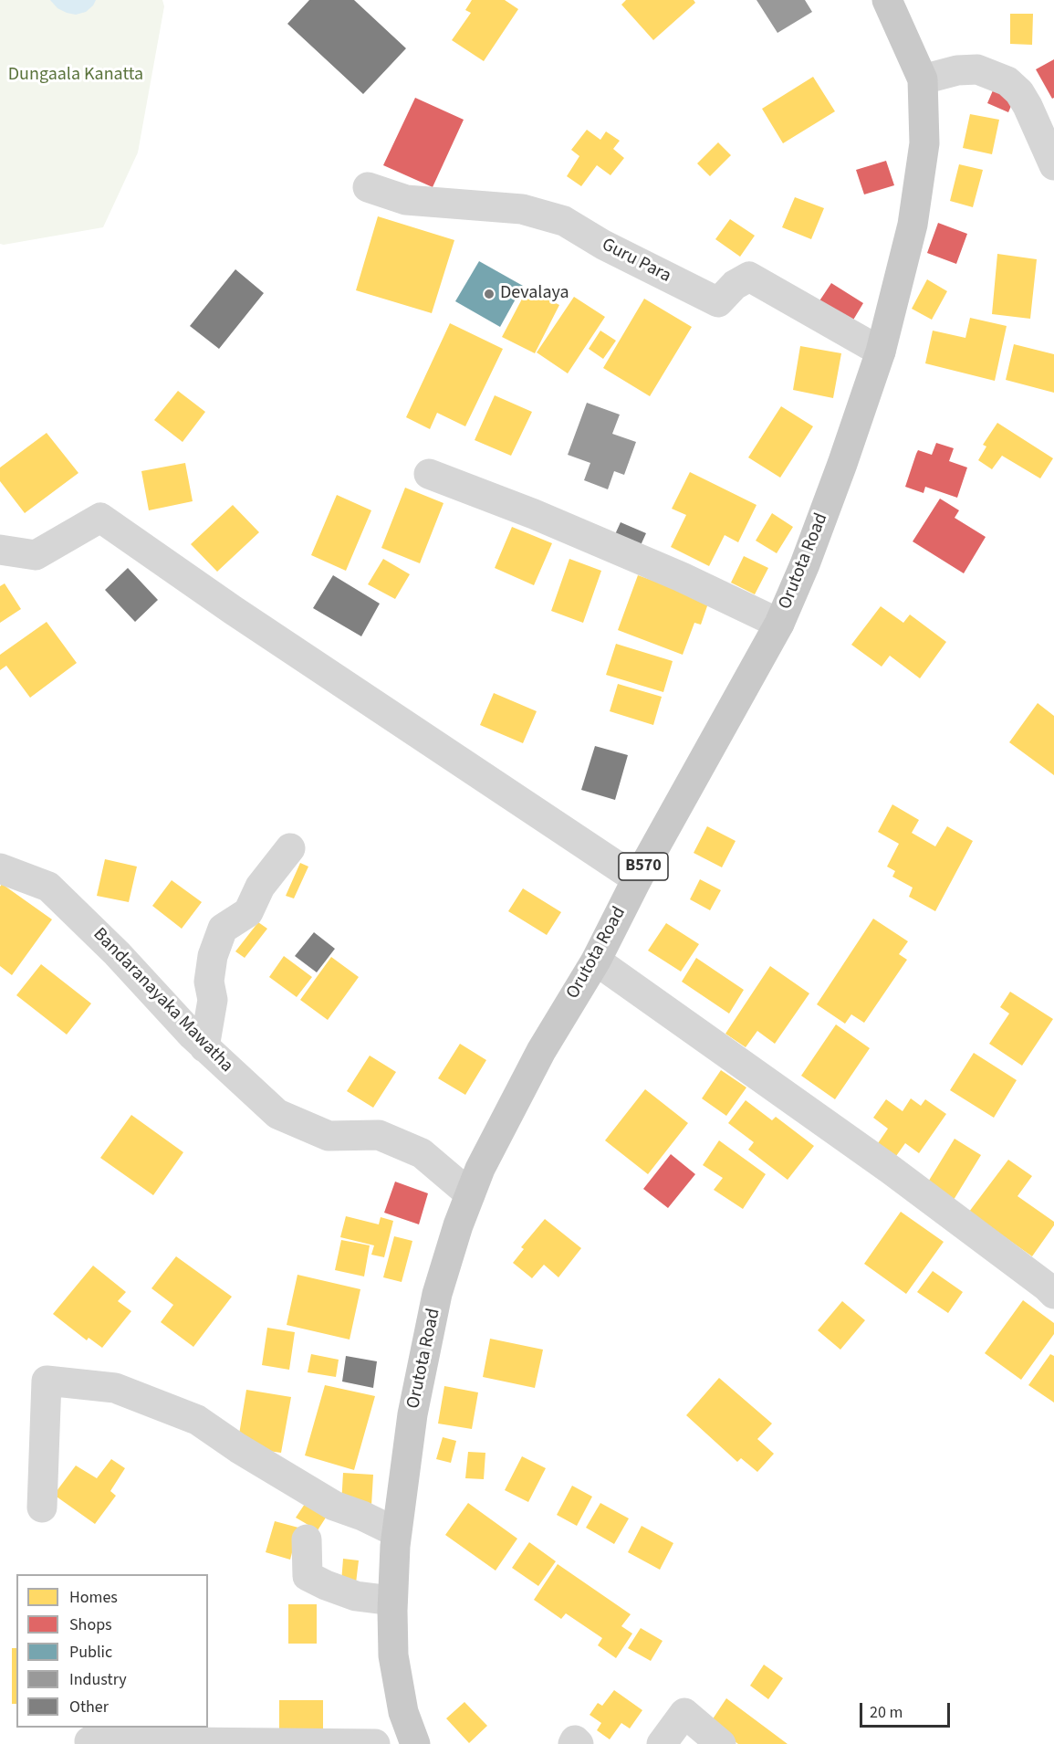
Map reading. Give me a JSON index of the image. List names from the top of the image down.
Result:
{
  "streets": {
    "main road": ["Orutota Road", "B570"],
    "street": ["Guru Para", "Bandaranayaka Mawatha"]
  },
  "crossings": [
    ["Guru Para", "Orutota Road"],
    ["Orutota Road", "Bandaranayaka Mawatha"]
  ],
  "parks": ["Dungaala Kanatta"],
  "places": ["Devalaya"],
  "legend": [
    "Homes",
    "Shops",
    "Public",
    "Industry",
    "Other"
  ],
  "scale_bar": "20 m"
}
